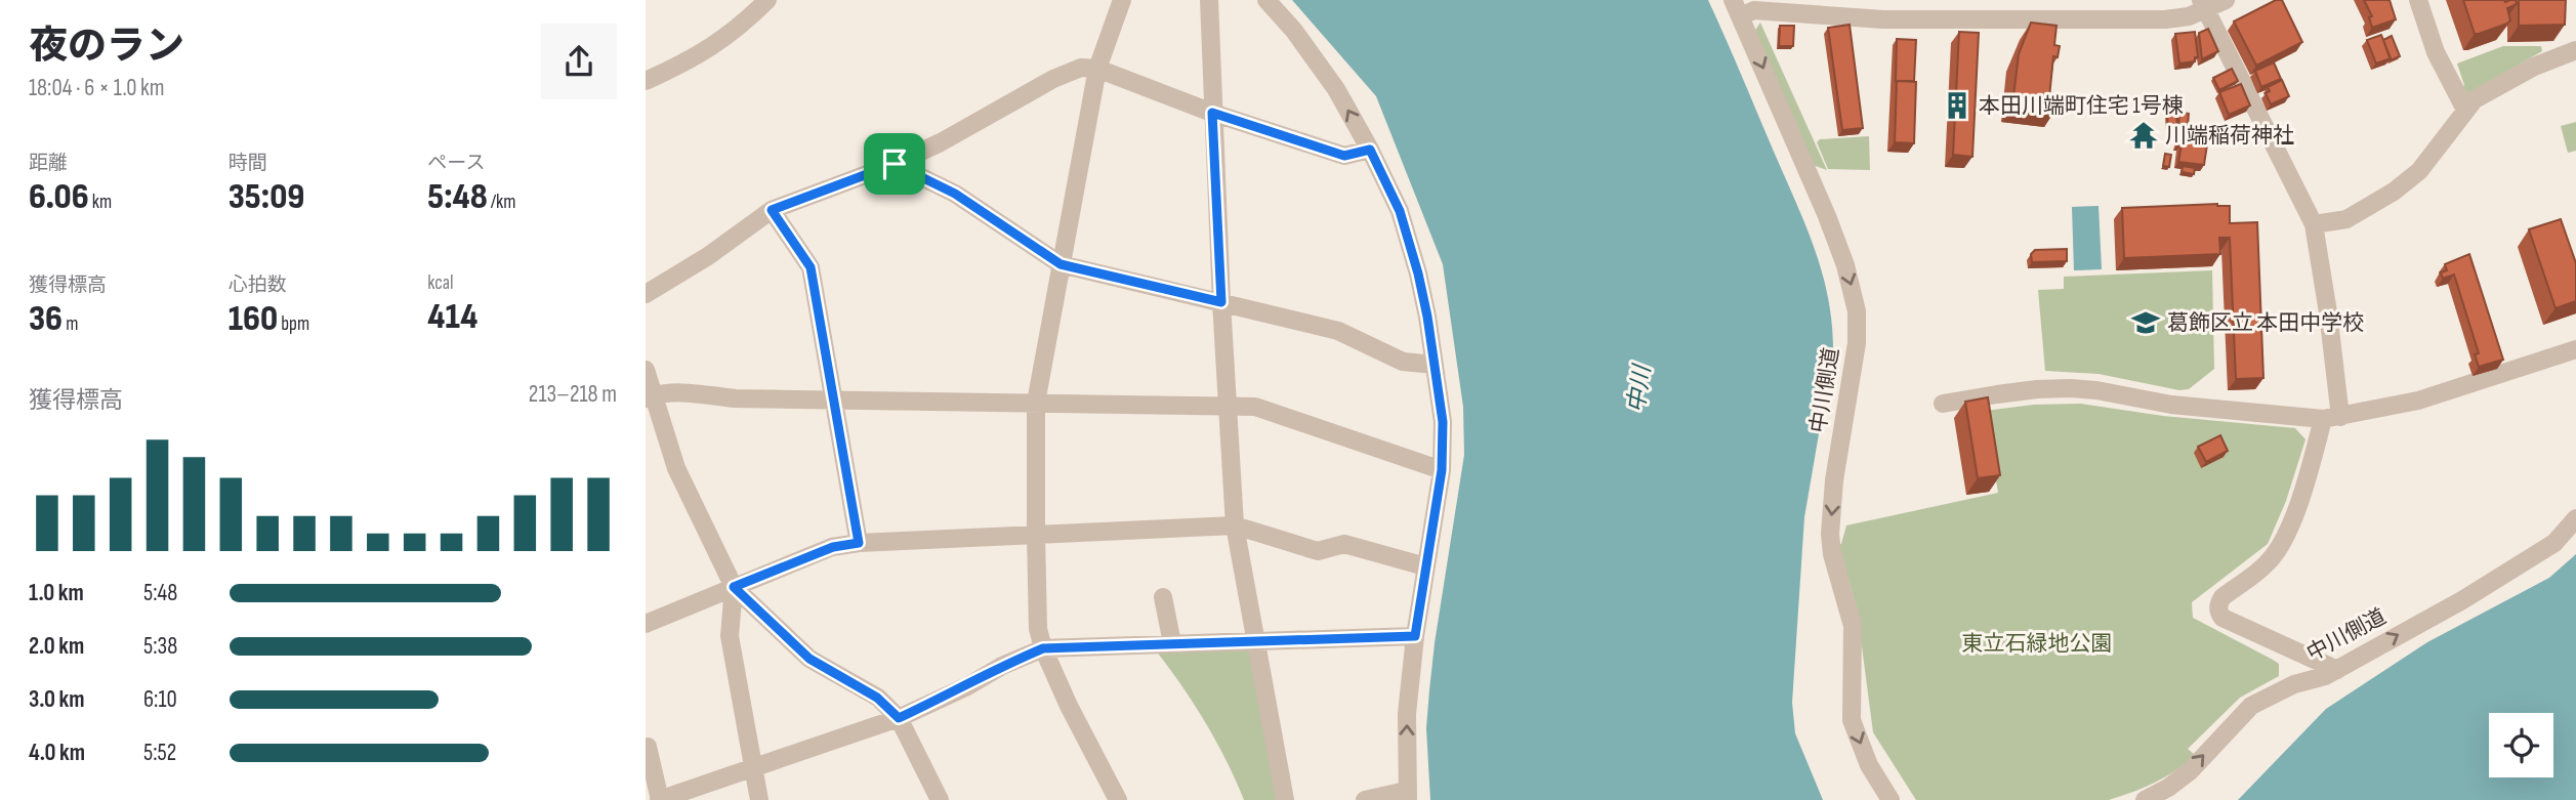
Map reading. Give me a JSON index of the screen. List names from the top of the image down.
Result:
{
  "streets": {
    "street": ["中川側道"]
  },
  "water": ["中川"],
  "parks": ["東立石緑地公園"],
  "places": {
    "building": ["本田川端町住宅 1号棟"],
    "temple": ["川端稲荷神社"],
    "school or university": ["葛飾区立 本田中学校"]
  },
  "page": {
    "heading": ["夜のラン", "18:04 · 6 × 1.0 km"],
    "stats": [
      ["距離", "6.06 km"],
      ["時間", "35:09"],
      ["ペース", "5:48 /km"],
      ["獲得標高", "36 m"],
      ["心拍数", "160 bpm"],
      ["kcal", "414"]
    ],
    "chart": ["獲得標高", "213–218 m"],
    "list": [
      {
        "name": "1.0 km",
        "note": "5:48"
      },
      {
        "name": "2.0 km",
        "note": "5:38"
      },
      {
        "name": "3.0 km",
        "note": "6:10"
      },
      {
        "name": "4.0 km",
        "note": "5:52"
      }
    ]
  }
}
